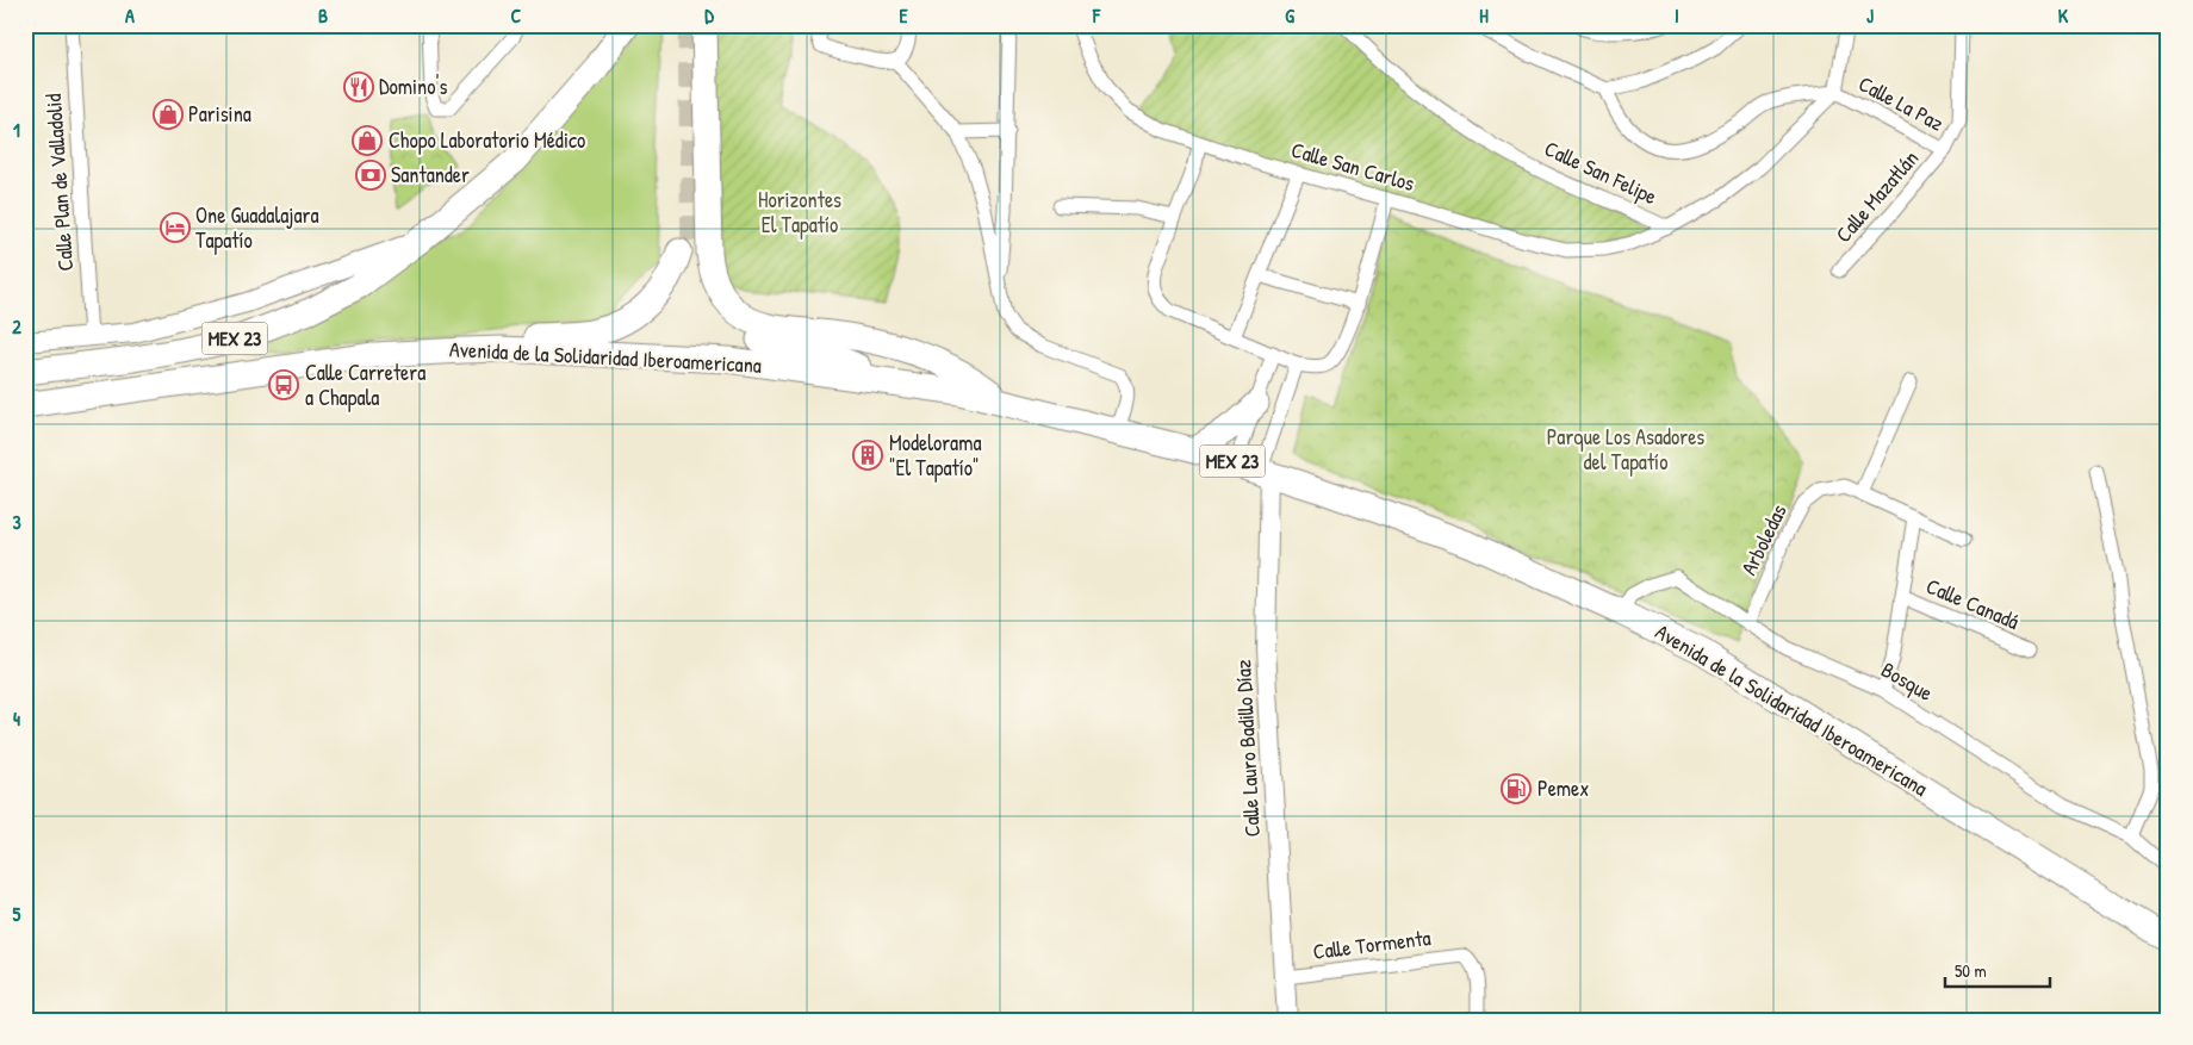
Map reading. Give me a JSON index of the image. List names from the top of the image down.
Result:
{
  "streets": {
    "highway": ["MEX 23", "Avenida de la Solidaridad Iberoamericana"],
    "street": [
      "Calle La Paz",
      "Calle San Carlos",
      "Calle San Felipe",
      "Calle Plan de Valladolid",
      "Calle Mazatlán",
      "Arboledas",
      "Calle Canadá",
      "Bosque",
      "Calle Lauro Badillo Díaz",
      "Calle Tormenta"
    ]
  },
  "crossings": [
    ["Calle La Paz", "Calle San Felipe"],
    ["Calle La Paz", "Calle Mazatlán"],
    ["Calle San Carlos", "Calle San Felipe"],
    ["Avenida de la Solidaridad Iberoamericana", "Bosque"],
    ["Avenida de la Solidaridad Iberoamericana", "Calle Lauro Badillo Díaz"],
    ["Arboledas", "Bosque"],
    ["Calle Lauro Badillo Díaz", "Calle Tormenta"]
  ],
  "parks": ["Horizontes El Tapatío", "Parque Los Asadores del Tapatío"],
  "places": {
    "restaurant": ["Domino's"],
    "shop": ["Parisina", "Chopo Laboratorio Médico"],
    "bank": ["Santander"],
    "hotel": ["One Guadalajara Tapatío"],
    "bus stop": ["Calle Carretera a Chapala"],
    "building": ["Modelorama \"El Tapatío\""],
    "fuel station": ["Pemex"]
  },
  "scale_bar": "50 m",
  "grid": {
    "columns": [
      "A",
      "B",
      "C",
      "D",
      "E",
      "F",
      "G",
      "H",
      "I",
      "J",
      "K"
    ],
    "rows": [
      "1",
      "2",
      "3",
      "4",
      "5"
    ]
  }
}
